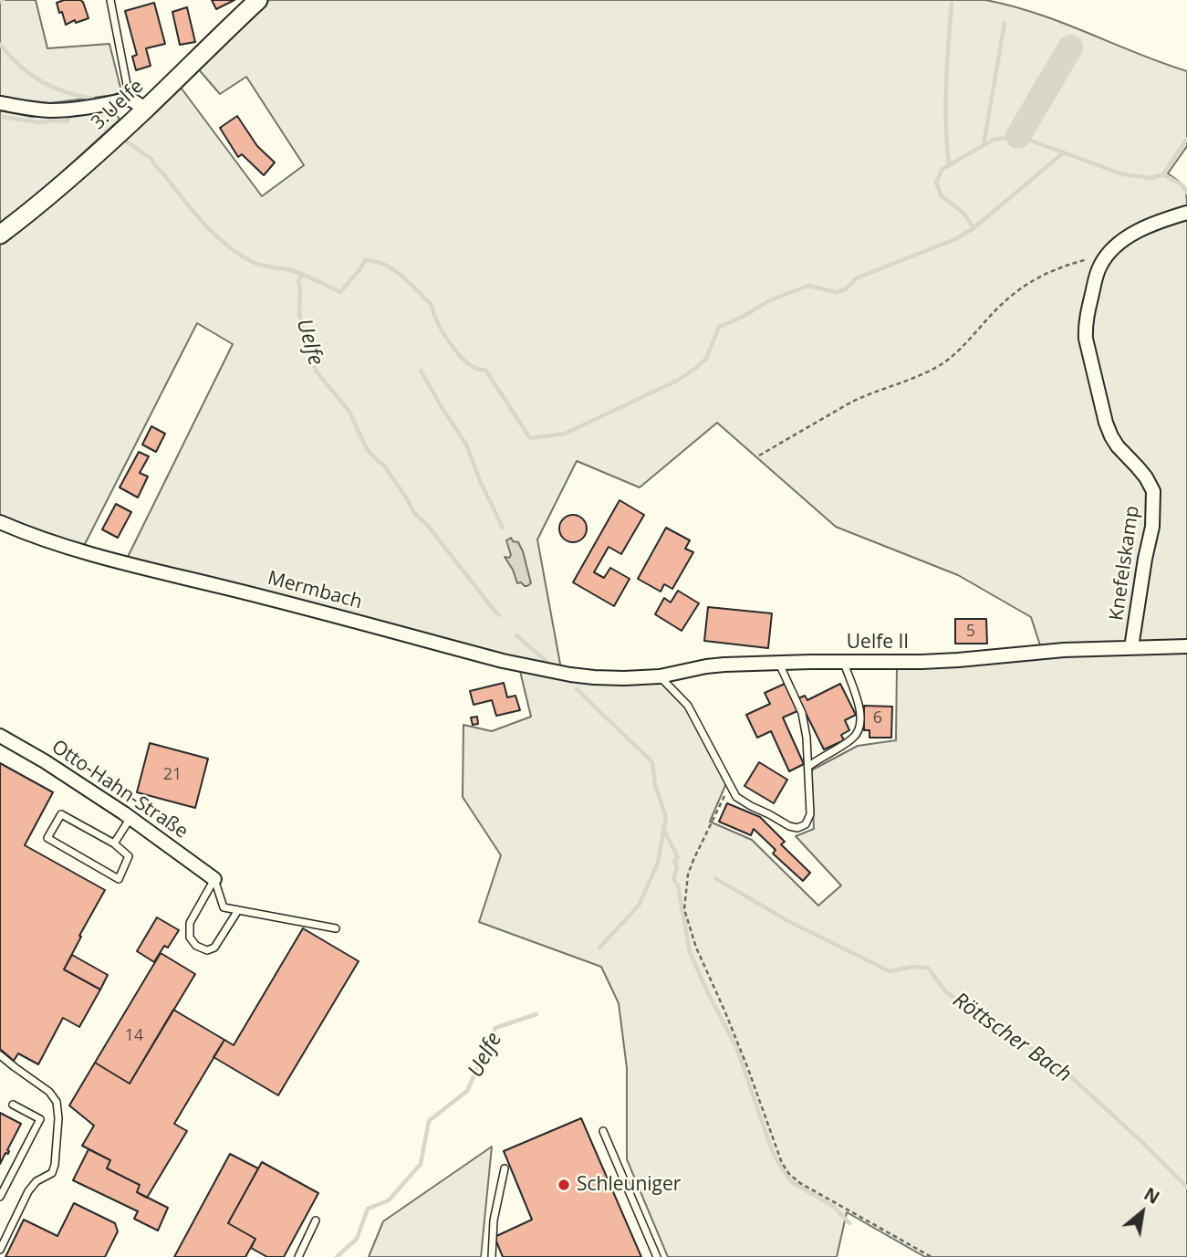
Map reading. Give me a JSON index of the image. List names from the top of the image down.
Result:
{
  "streets": {
    "street": [
      "3.Uelfe",
      "Knefelskamp",
      "Mermbach",
      "Uelfe II",
      "Otto-Hahn-Straße"
    ]
  },
  "crossings": [
    ["Knefelskamp", "Uelfe II"],
    ["Mermbach", "Uelfe II"]
  ],
  "water": ["Uelfe", "Röttscher Bach"],
  "places": ["Schleuniger"],
  "house_numbers": [
    "5",
    "6",
    "21",
    "14"
  ],
  "north": "top right"
}
